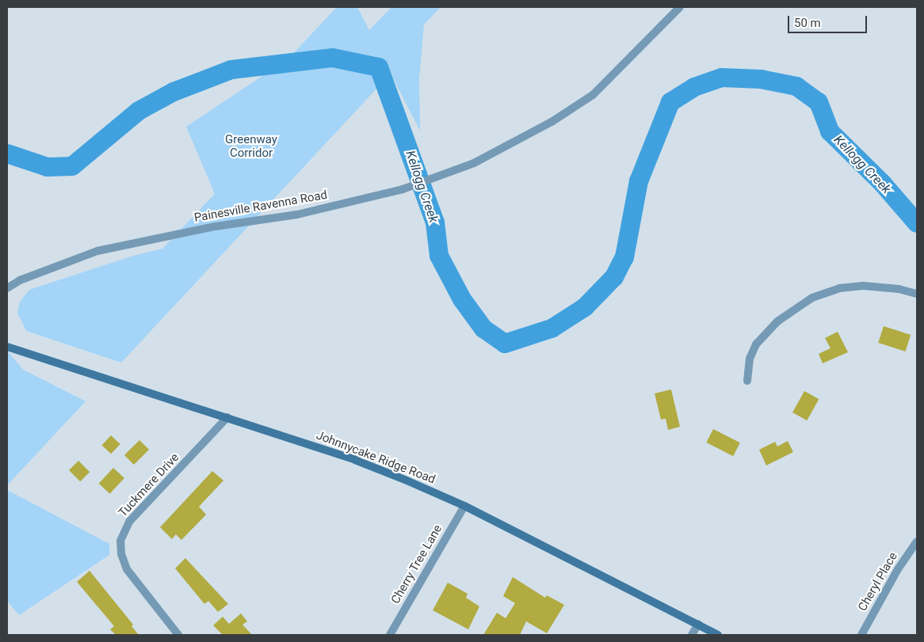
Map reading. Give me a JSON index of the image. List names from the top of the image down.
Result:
{
  "streets": {
    "main road": ["Johnnycake Ridge Road"],
    "street": [
      "Painesville Ravenna Road",
      "Tuckmere Drive",
      "Cherry Tree Lane",
      "Cheryl Place"
    ]
  },
  "crossings": [
    ["Johnnycake Ridge Road", "Tuckmere Drive"],
    ["Johnnycake Ridge Road", "Cherry Tree Lane"]
  ],
  "water": ["Kellogg Creek"],
  "parks": ["Greenway Corridor"],
  "scale_bar": "50 m"
}
